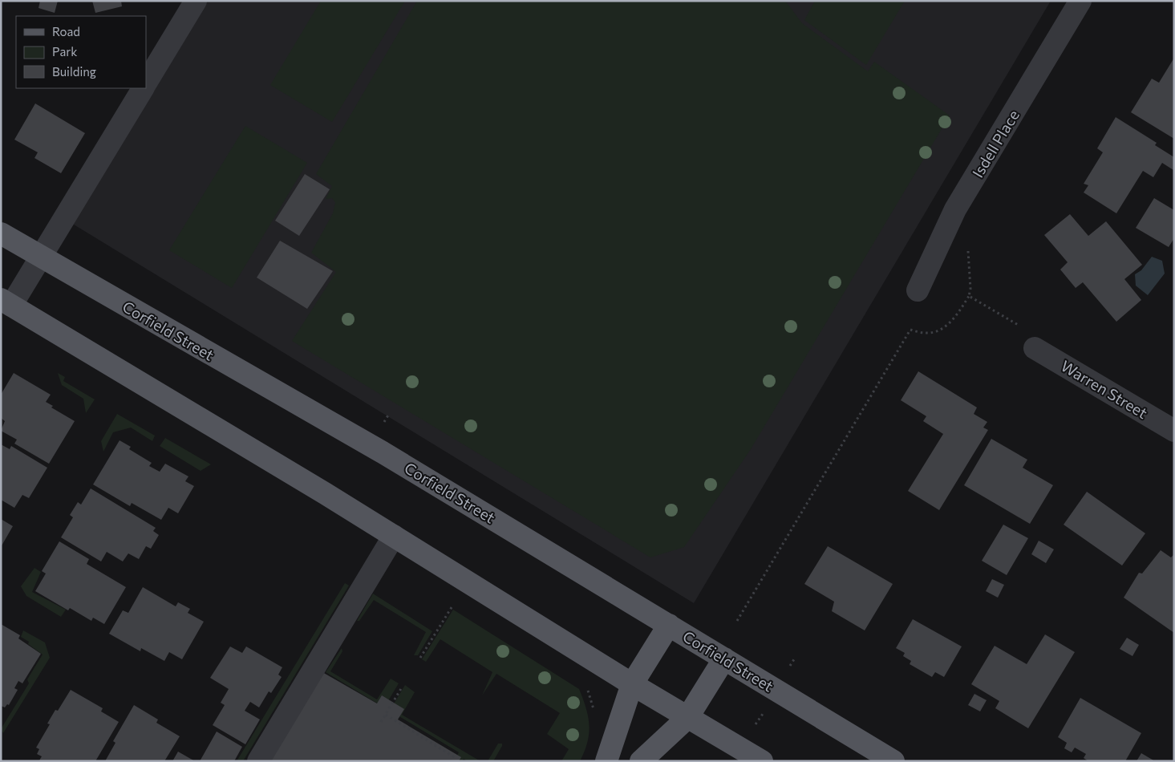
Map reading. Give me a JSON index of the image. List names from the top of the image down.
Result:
{
  "streets": {
    "main road": ["Corfield Street"],
    "street": ["Isdell Place", "Warren Street"]
  },
  "legend": ["Road", "Park", "Building"]
}
